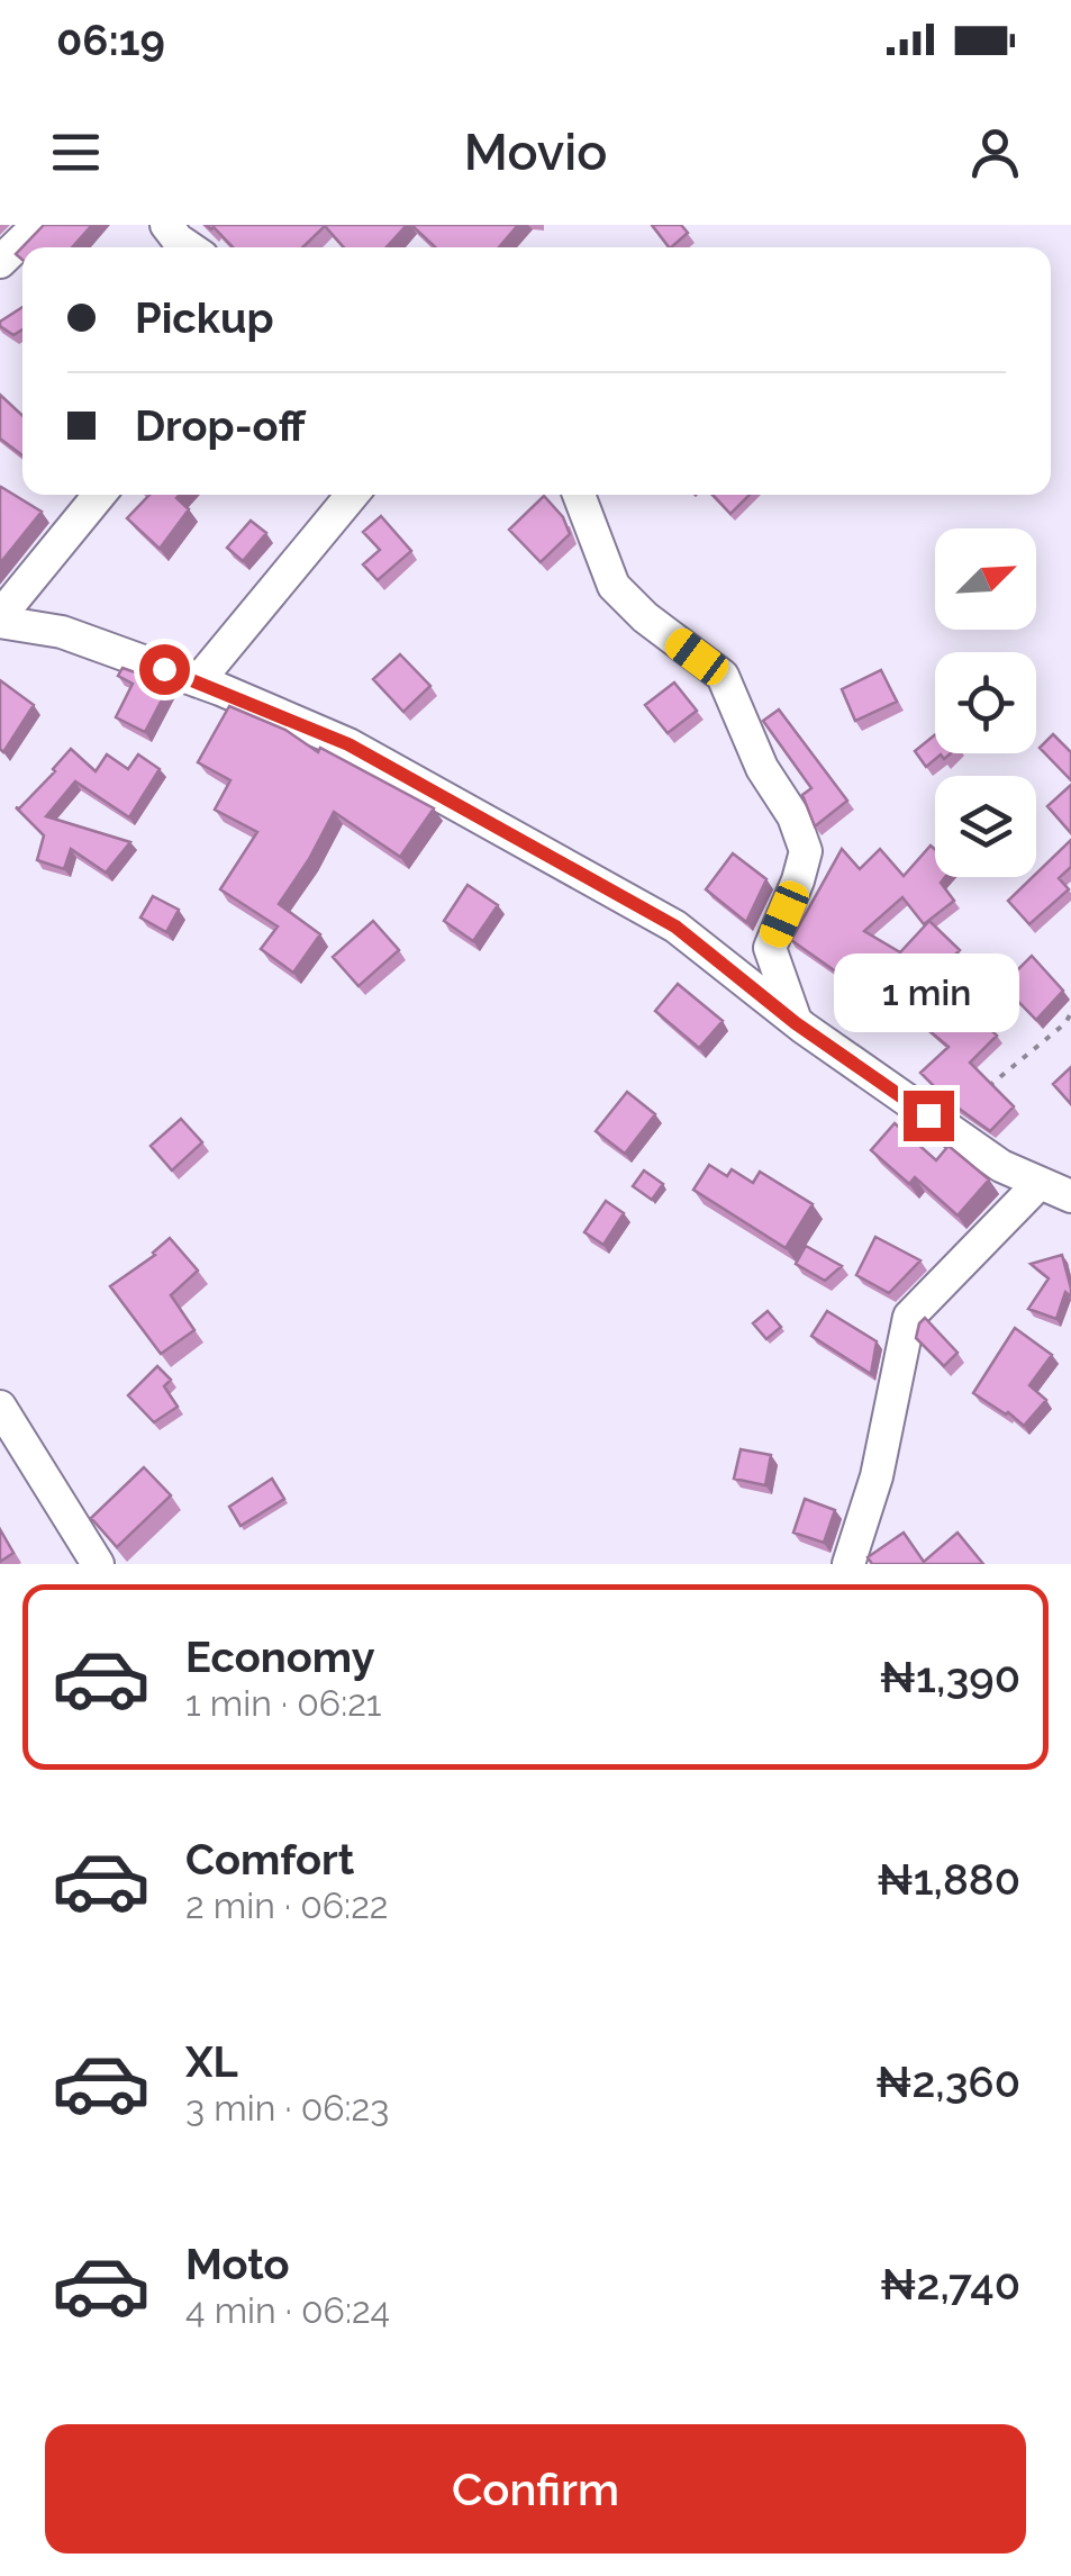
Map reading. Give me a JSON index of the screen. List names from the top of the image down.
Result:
{
  "north": "top right",
  "page": {
    "status": "06:19",
    "header": "Movio",
    "banner": ["Pickup", "Drop-off"],
    "bubble": "1 min",
    "list": [
      {
        "name": "Economy",
        "note": "1 min · 06:21",
        "value": "₦1,390"
      },
      {
        "name": "Comfort",
        "note": "2 min · 06:22",
        "value": "₦1,880"
      },
      {
        "name": "XL",
        "note": "3 min · 06:23",
        "value": "₦2,360"
      },
      {
        "name": "Moto",
        "note": "4 min · 06:24",
        "value": "₦2,740"
      }
    ],
    "buttons": "Confirm"
  }
}
